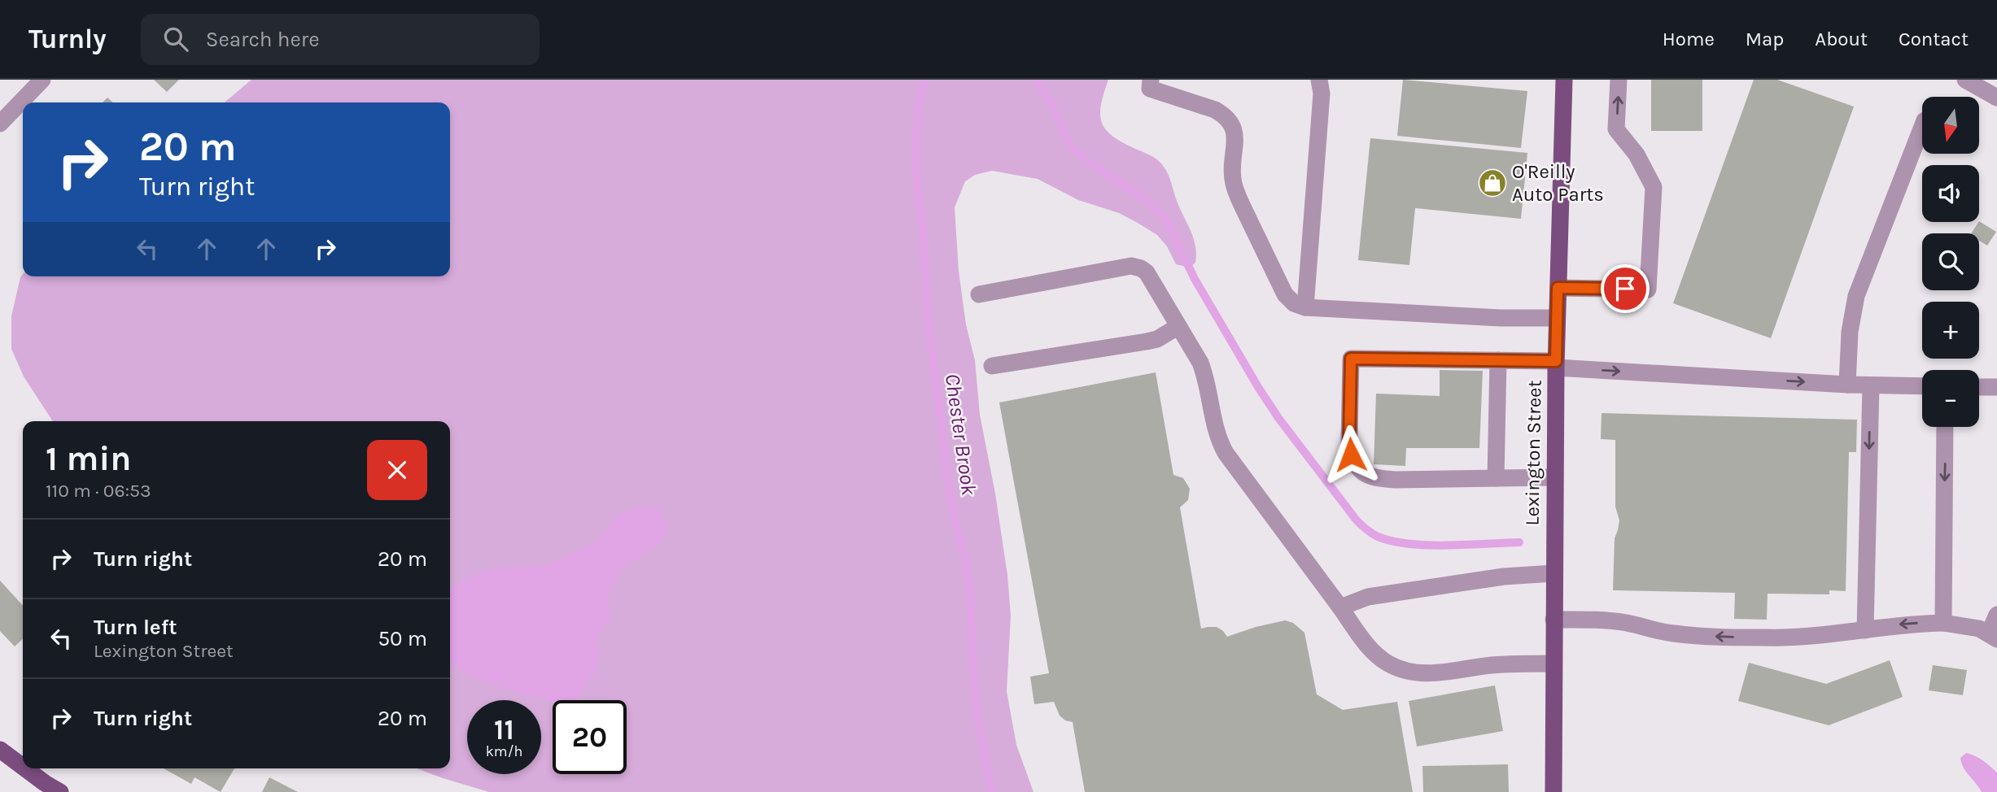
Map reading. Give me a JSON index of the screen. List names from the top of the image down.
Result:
{
  "streets": {
    "main road": ["Lexington Street"]
  },
  "water": ["Chester Brook"],
  "places": {
    "shop": ["O'Reilly Auto Parts"]
  },
  "north": "bottom",
  "page": {
    "header": "Turnly",
    "search": "Search here",
    "nav": [
      "Home",
      "Map",
      "About",
      "Contact"
    ],
    "map_buttons": ["+", "−"],
    "turn": ["20 m", "Turn right"],
    "heading": ["1 min", "110 m · 06:53"],
    "list": [
      {
        "name": "Turn right",
        "value": "20 m"
      },
      {
        "name": "Turn left",
        "note": "Lexington Street",
        "value": "50 m"
      },
      {
        "name": "Turn right",
        "value": "20 m"
      }
    ],
    "speed": "11 km/h",
    "limit": "20"
  }
}
